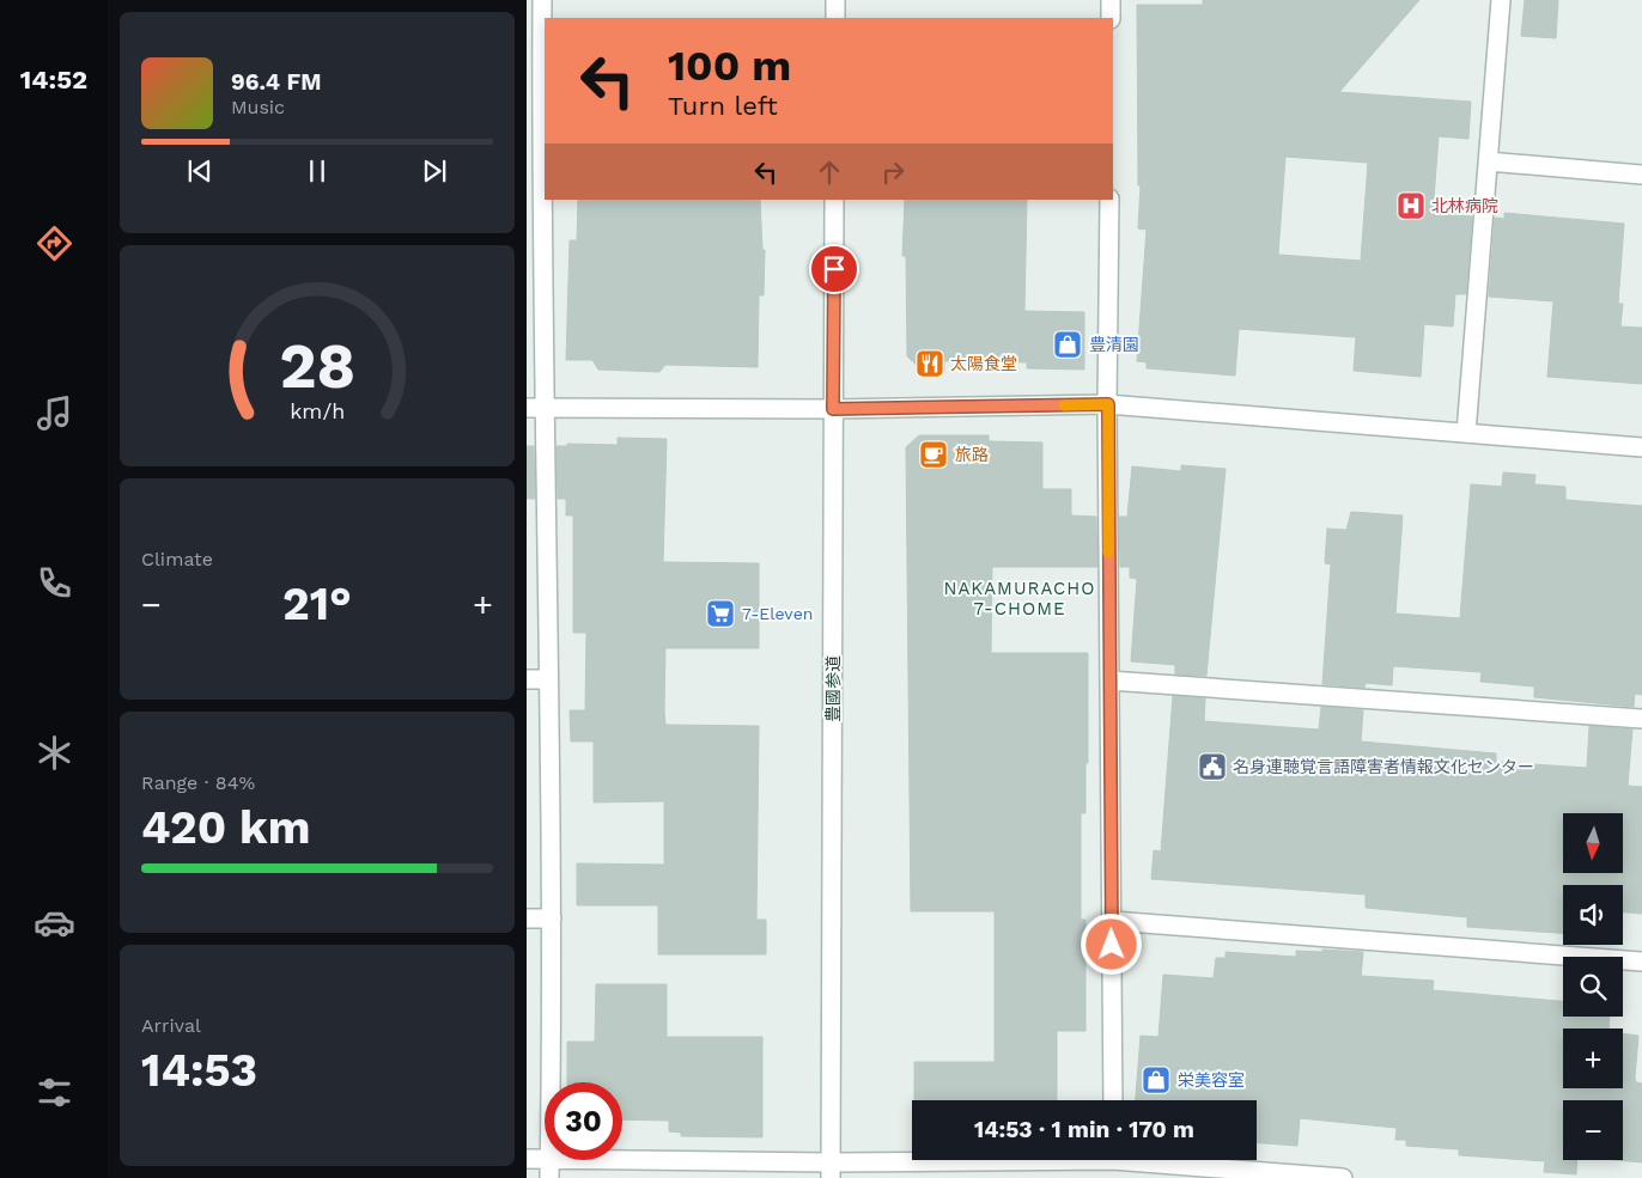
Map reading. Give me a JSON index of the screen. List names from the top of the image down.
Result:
{
  "streets": {
    "street": ["豊國参道"]
  },
  "districts": ["NAKAMURACHO 7-CHOME"],
  "places": {
    "hospital": ["北林病院"],
    "shop": ["豊清園", "栄美容室"],
    "restaurant": ["太陽食堂"],
    "cafe": ["旅路"],
    "supermarket": ["7-Eleven"],
    "public building": ["名身連聴覚言語障害者情報文化センター"]
  },
  "north": "bottom",
  "page": {
    "tabs": "14:52",
    "turn": ["100 m", "Turn left"],
    "song": ["96.4 FM", "Music"],
    "tile": [
      "Climate",
      ["Range · 84%", "420 km"],
      ["Arrival", "14:53"]
    ],
    "heat": ["−", "21°", "+"],
    "map_buttons": ["+", "−"],
    "limit": "30",
    "trip": "14:53 · 1 min · 170 m",
    "gauge": ["28", "km/h"]
  }
}
